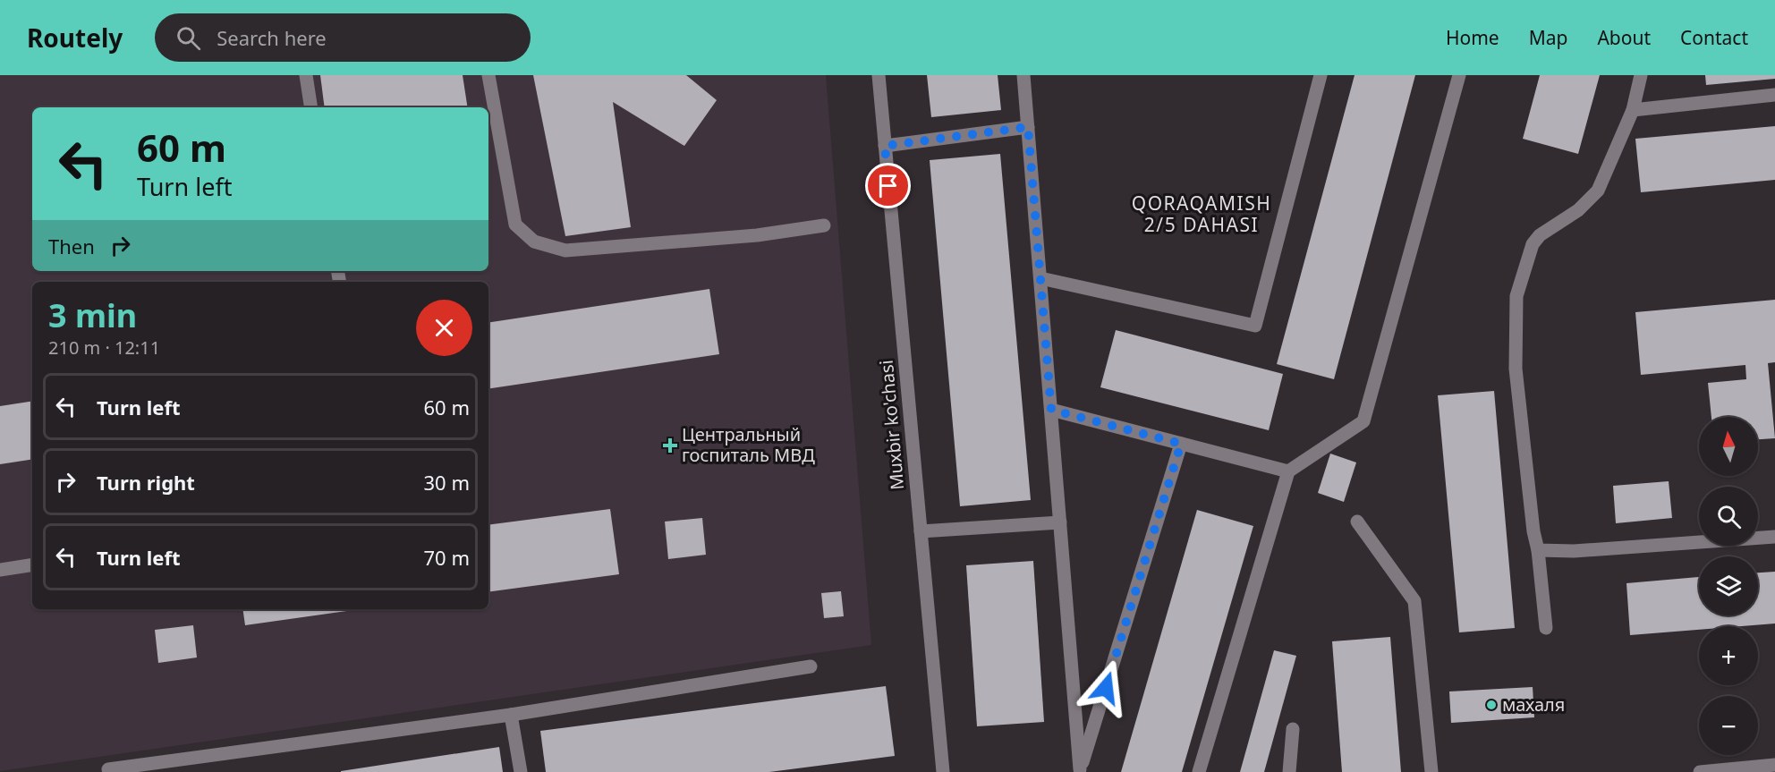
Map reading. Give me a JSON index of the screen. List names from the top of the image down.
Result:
{
  "streets": {
    "lane": ["Muxbir ko'chasi"]
  },
  "districts": ["QORAQAMISH 2/5 DAHASI"],
  "places": {
    "health": ["Центральный госпиталь МВД"],
    "other": ["махаля"]
  },
  "north": "top",
  "page": {
    "header": "Routely",
    "search": "Search here",
    "nav": [
      "Home",
      "Map",
      "About",
      "Contact"
    ],
    "turn": ["60 m", "Turn left"],
    "then": "Then",
    "heading": ["3 min", "210 m · 12:11"],
    "list": [
      {
        "name": "Turn left",
        "value": "60 m"
      },
      {
        "name": "Turn right",
        "value": "30 m"
      },
      {
        "name": "Turn left",
        "value": "70 m"
      }
    ],
    "map_buttons": ["+", "−"]
  }
}
